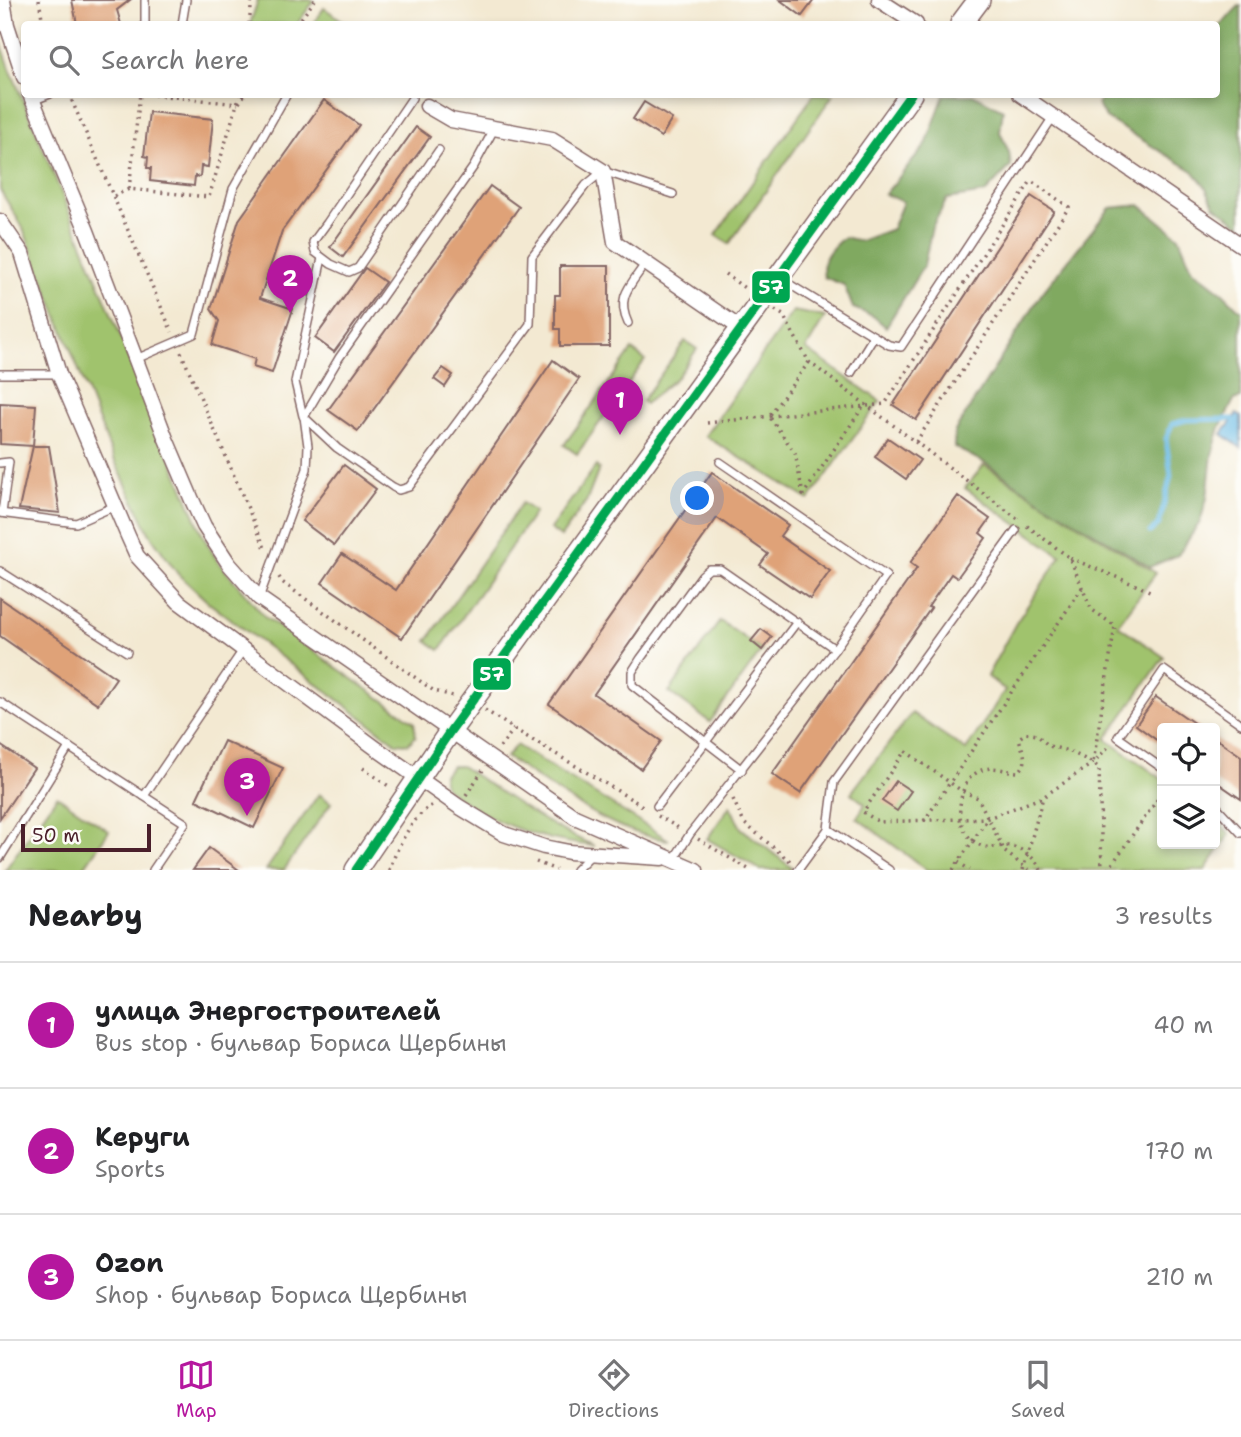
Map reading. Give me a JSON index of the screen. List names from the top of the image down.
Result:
{
  "lines": ["transit line 57"],
  "scale_bar": "50 m",
  "page": {
    "search": "Search here",
    "pins": ["2", "1", "3"],
    "scale": "50 m",
    "heading": ["Nearby", "3 results"],
    "list": [
      {
        "mark": "1",
        "name": "улица Энергостроителей",
        "note": "Bus stop · бульвар Бориса Щербины",
        "value": "40 m"
      },
      {
        "mark": "2",
        "name": "Керуги",
        "note": "Sports",
        "value": "170 m"
      },
      {
        "mark": "3",
        "name": "Ozon",
        "note": "Shop · бульвар Бориса Щербины",
        "value": "210 m"
      }
    ],
    "nav": ["Map", "Directions", "Saved"]
  }
}
